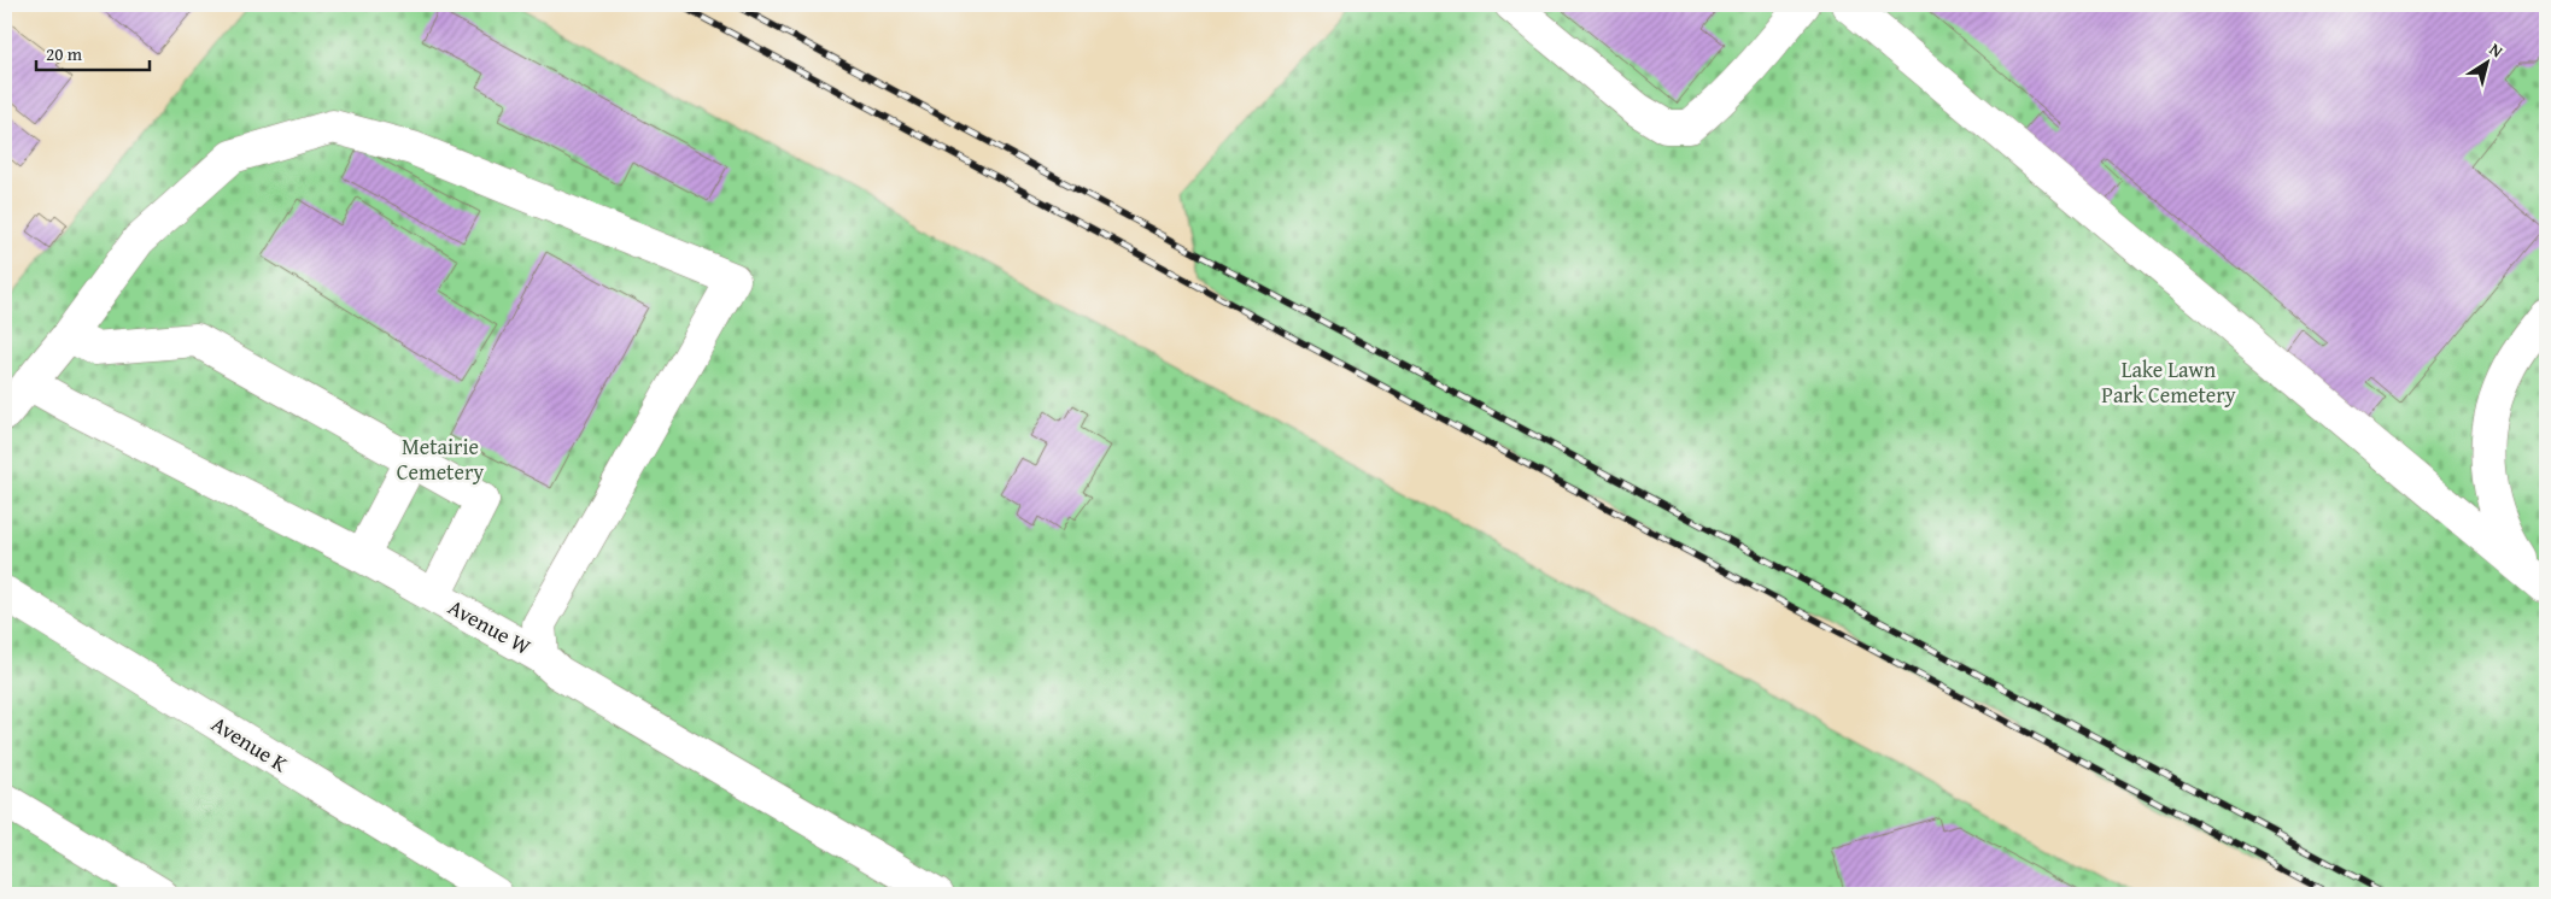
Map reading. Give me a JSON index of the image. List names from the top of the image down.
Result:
{
  "streets": {
    "lane": ["Avenue W", "Avenue K"]
  },
  "parks": ["Lake Lawn Park Cemetery", "Metairie Cemetery"],
  "scale_bar": "20 m",
  "north": "top right"
}
